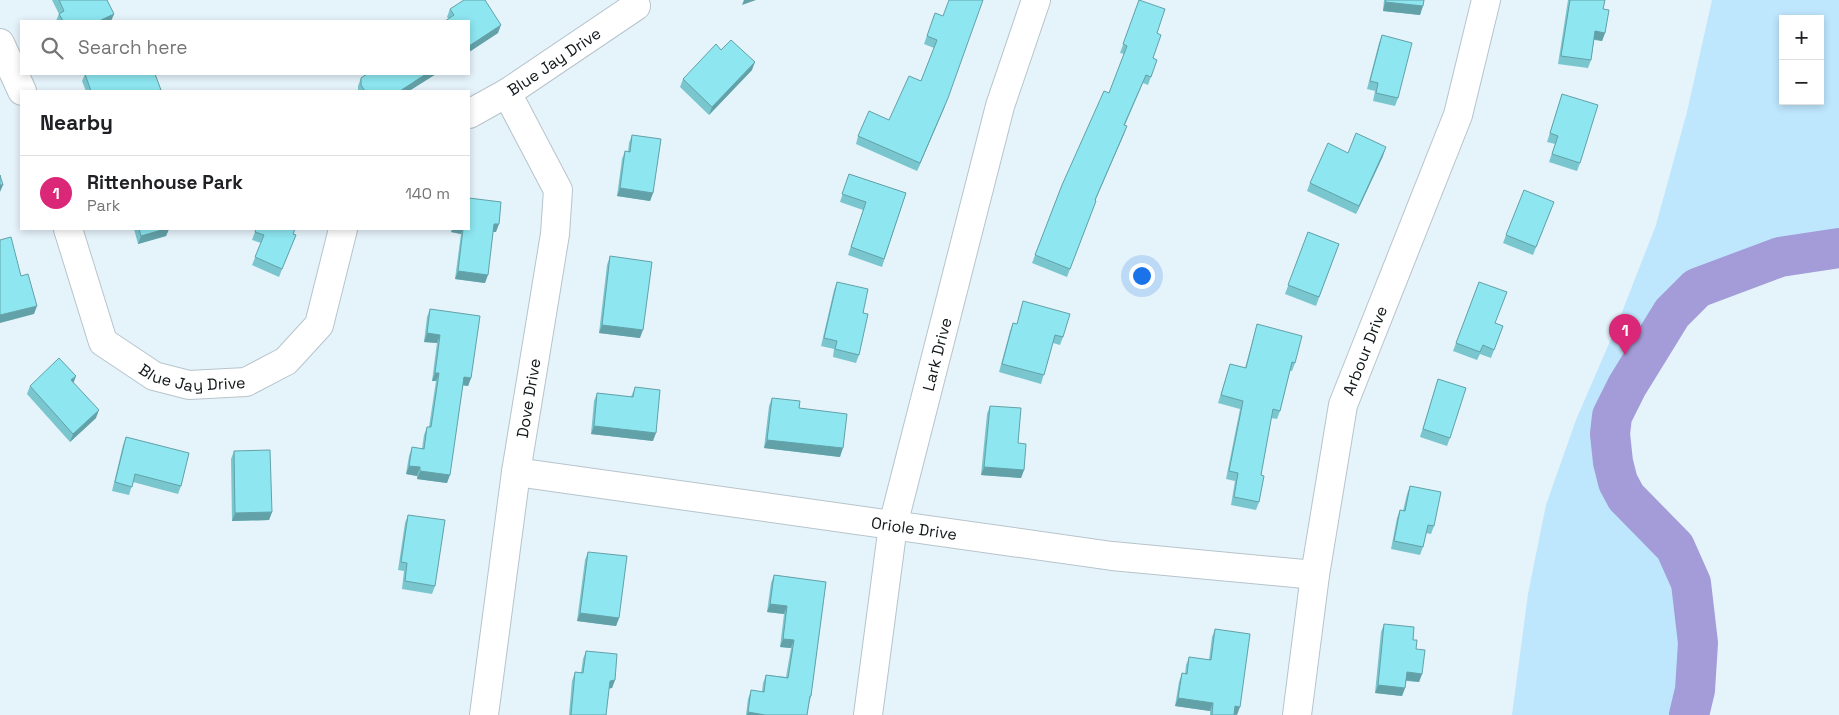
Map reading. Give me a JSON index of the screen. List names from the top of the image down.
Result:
{
  "streets": {
    "street": [
      "Blue Jay Drive",
      "Arbour Drive",
      "Lark Drive",
      "Dove Drive",
      "Oriole Drive"
    ]
  },
  "crossings": [
    ["Blue Jay Drive", "Dove Drive"],
    ["Arbour Drive", "Oriole Drive"],
    ["Lark Drive", "Oriole Drive"],
    ["Dove Drive", "Oriole Drive"]
  ],
  "page": {
    "map_buttons": ["+", "−"],
    "search": "Search here",
    "heading": "Nearby",
    "list": [
      {
        "mark": "1",
        "name": "Rittenhouse Park",
        "note": "Park",
        "value": "140 m"
      }
    ],
    "pins": "1"
  }
}
